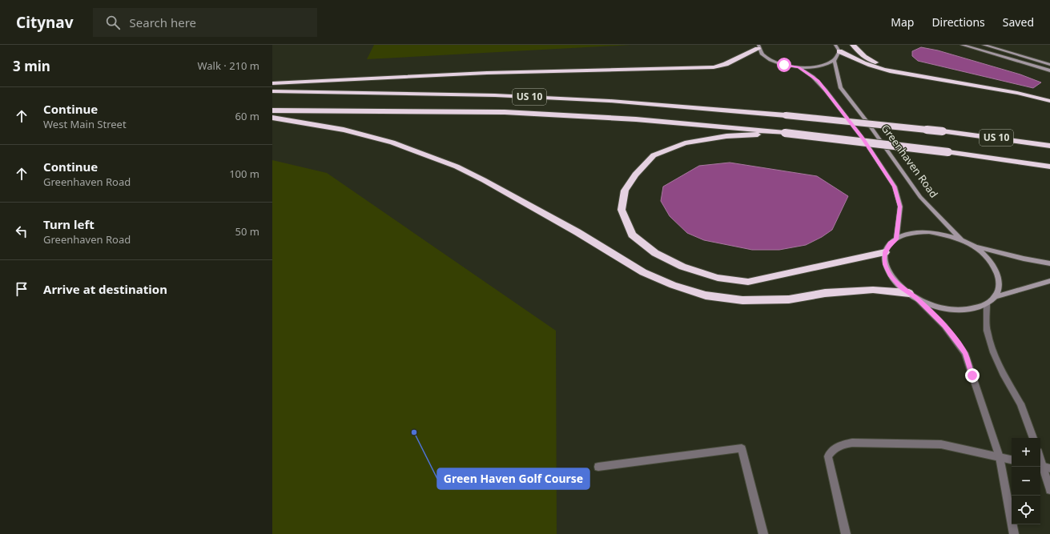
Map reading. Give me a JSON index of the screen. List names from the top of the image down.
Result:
{
  "streets": {
    "highway": ["US 10"],
    "main road": ["Greenhaven Road"]
  },
  "places": ["Green Haven Golf Course"],
  "page": {
    "header": "Citynav",
    "search": "Search here",
    "nav": ["Map", "Directions", "Saved"],
    "heading": ["3 min", "Walk · 210 m"],
    "list": [
      ["Continue", "West Main Street", "60 m"],
      ["Continue", "Greenhaven Road", "100 m"],
      ["Turn left", "Greenhaven Road", "50 m"],
      "Arrive at destination"
    ],
    "map_buttons": ["+", "−"]
  }
}
